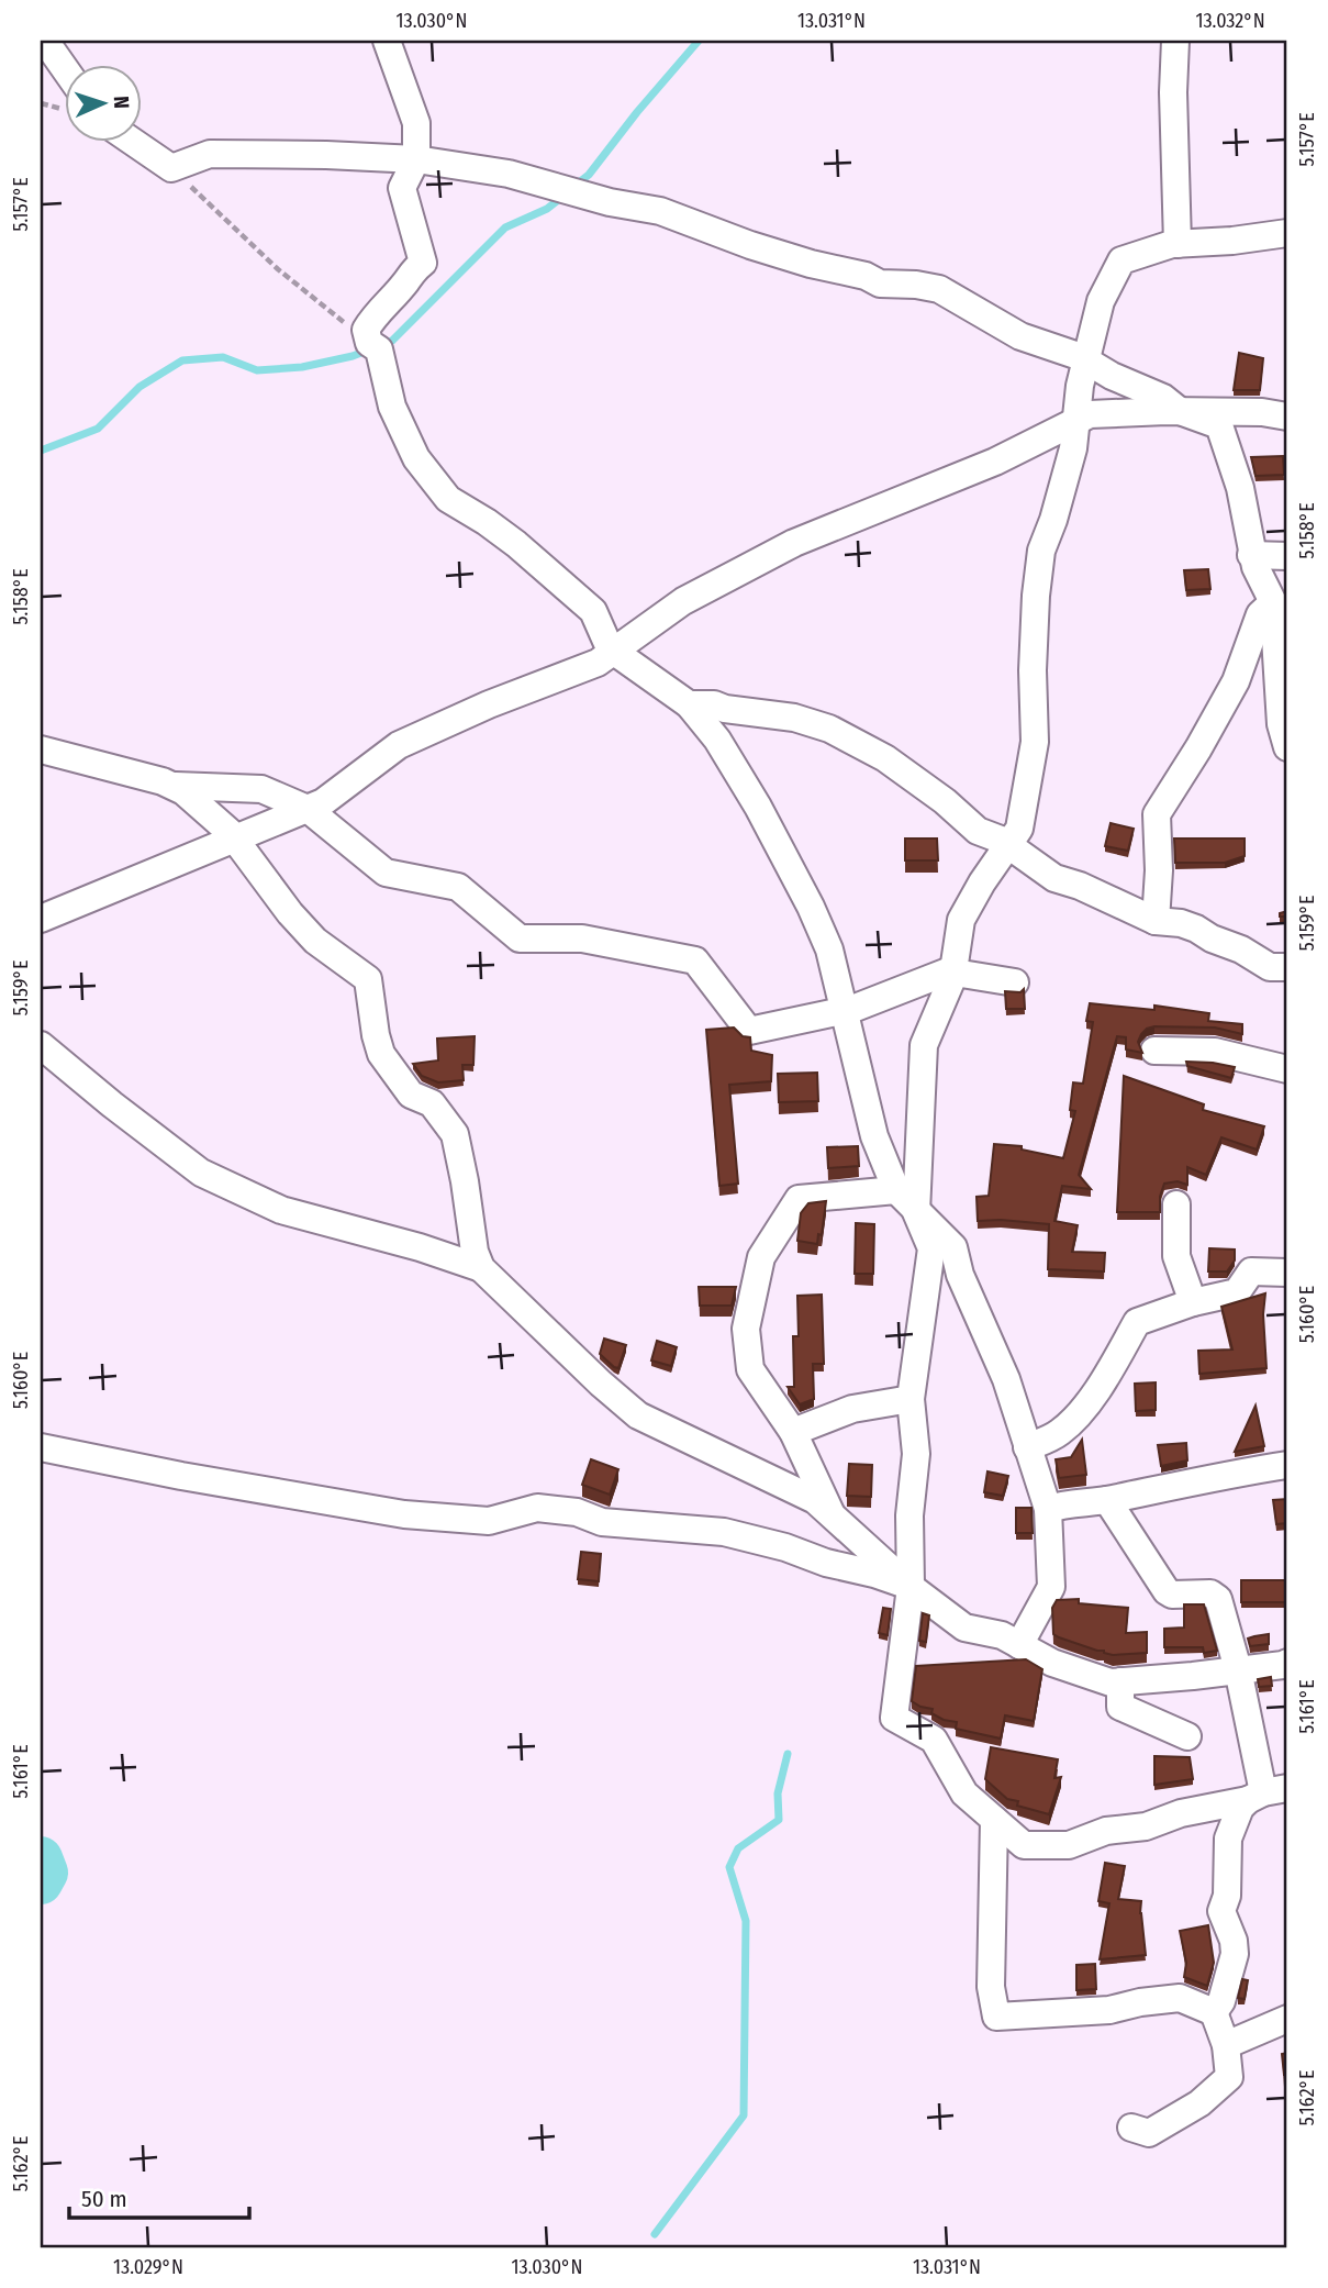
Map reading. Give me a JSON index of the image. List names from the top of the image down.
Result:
{
  "scale_bar": "50 m",
  "north": "right",
  "coordinates": [
    "13.030°N",
    "13.031°N",
    "13.032°N",
    "5.157°E",
    "5.158°E",
    "5.159°E",
    "5.160°E",
    "5.161°E",
    "5.162°E",
    "13.029°N"
  ]
}
